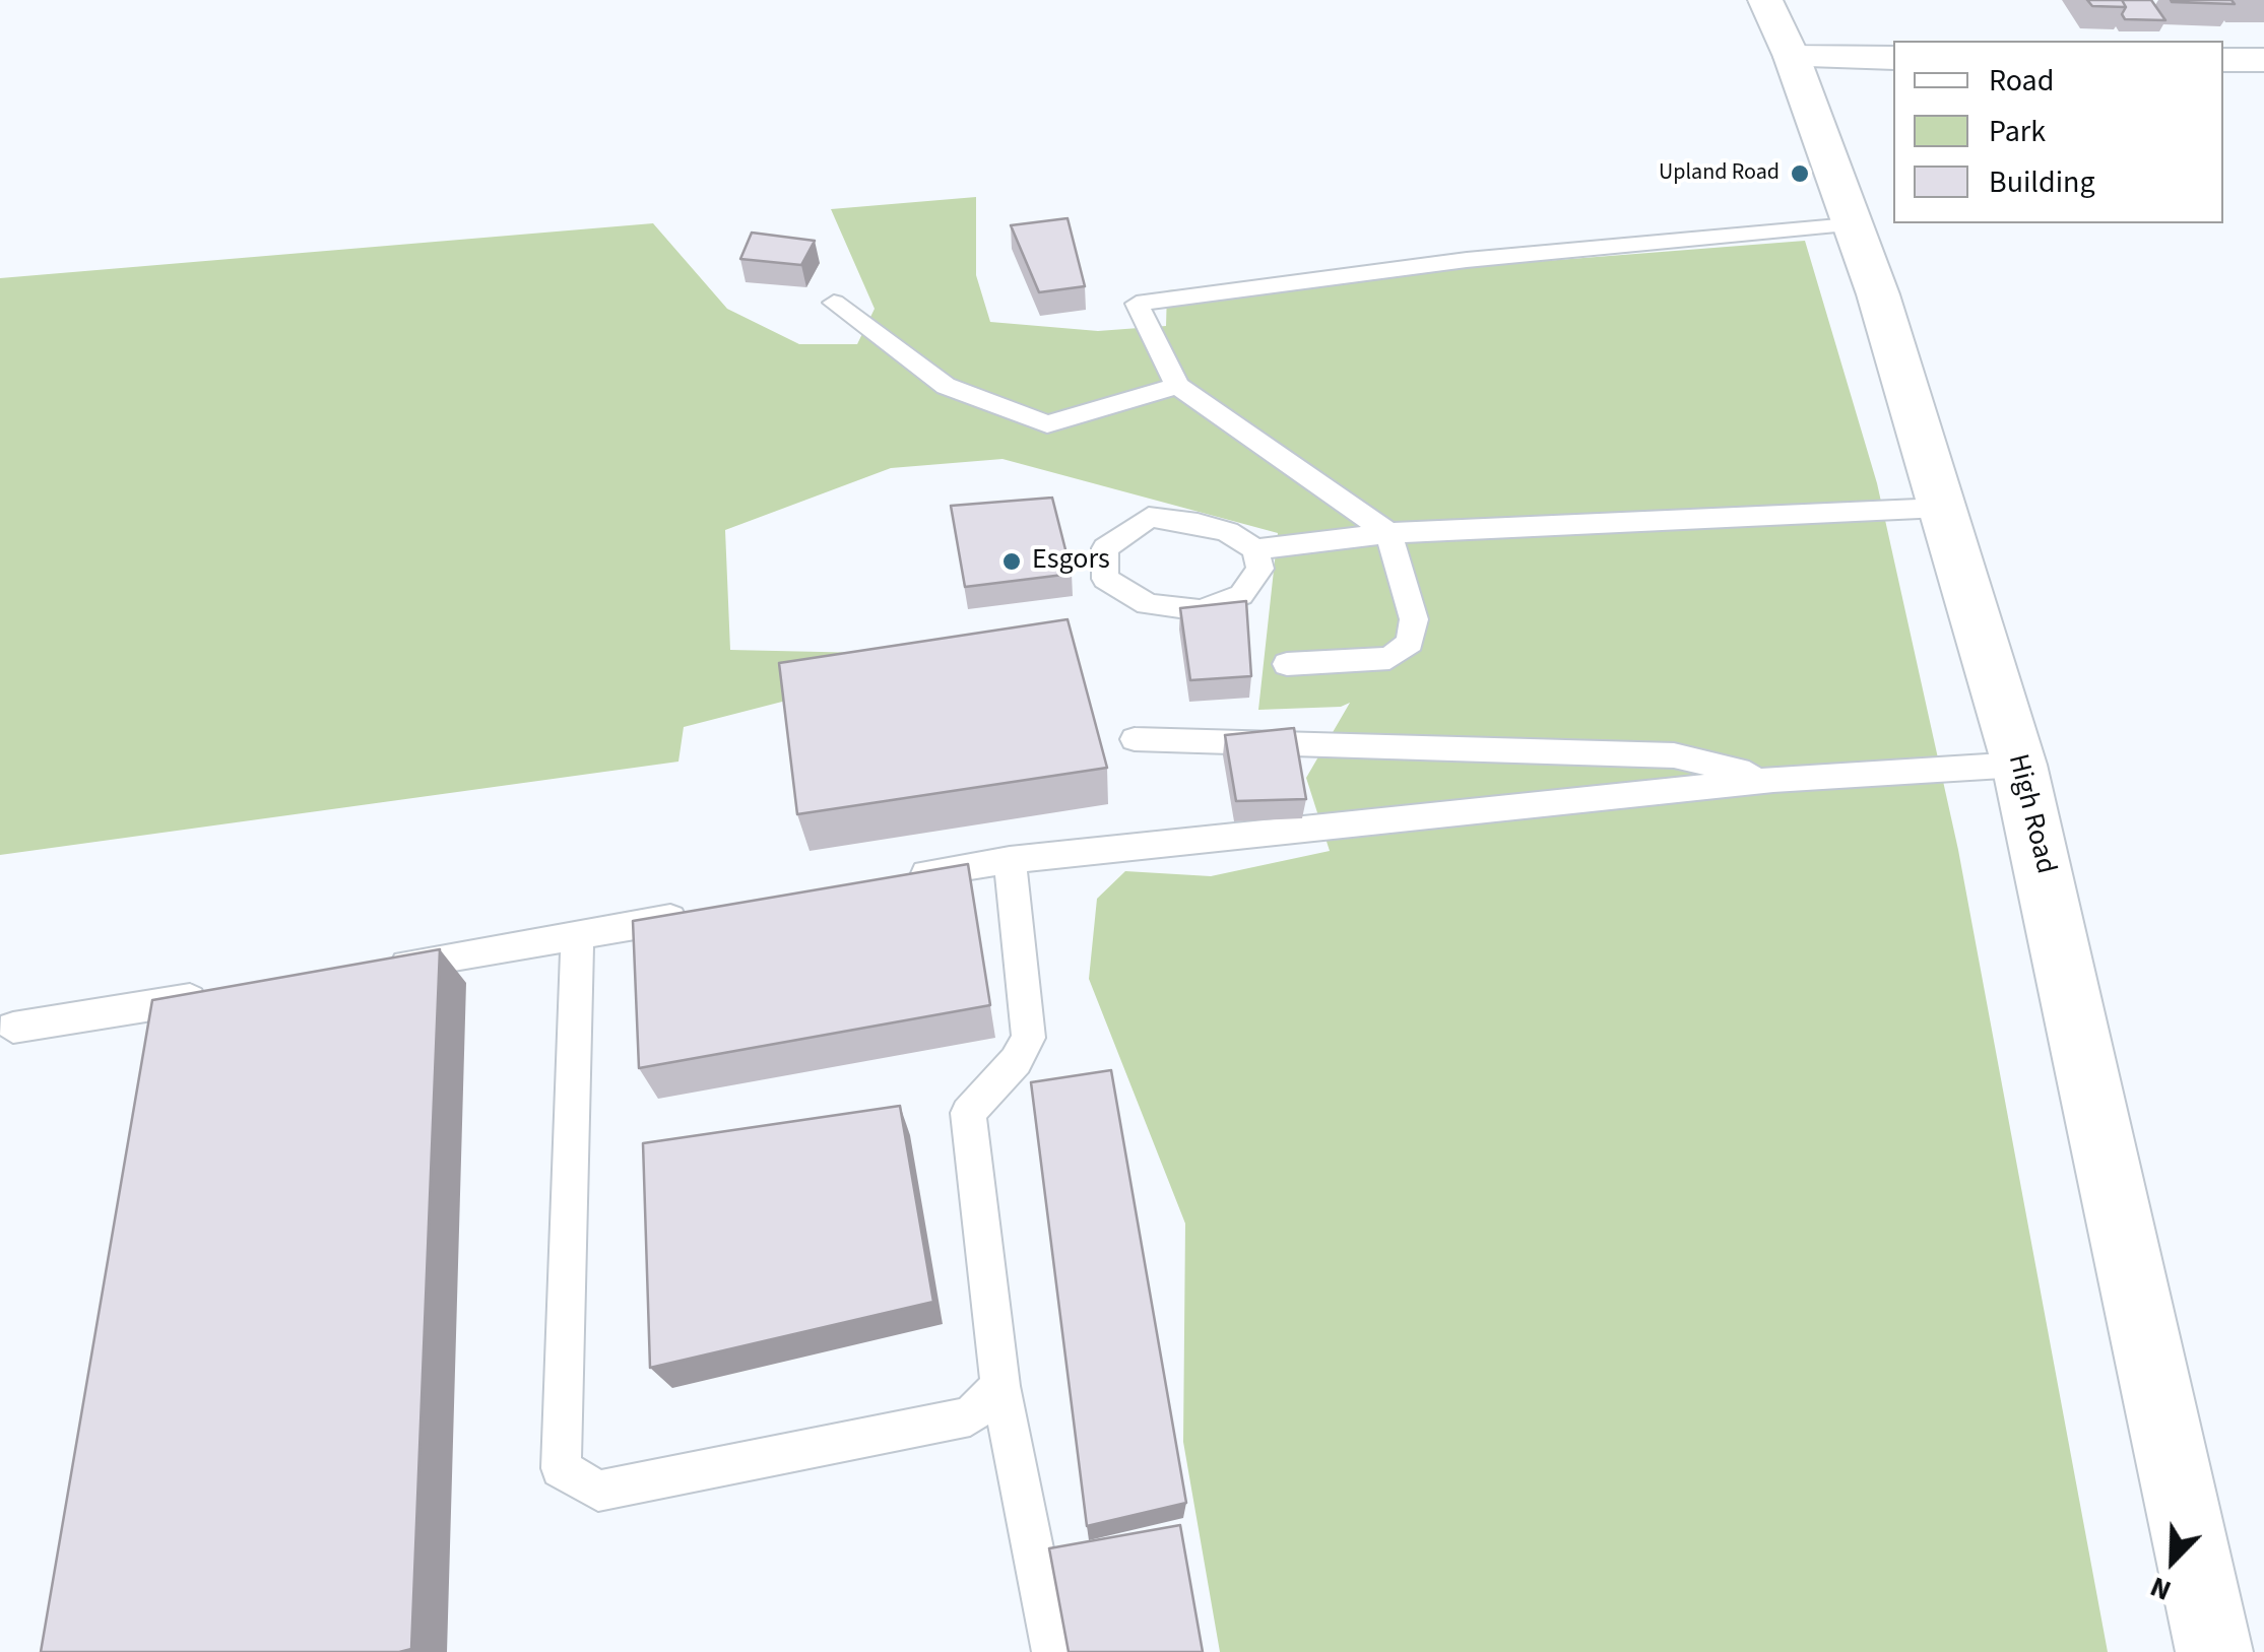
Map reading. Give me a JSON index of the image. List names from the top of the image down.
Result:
{
  "streets": {
    "main road": ["High Road"]
  },
  "places": ["Upland Road", "Esgors"],
  "legend": ["Road", "Park", "Building"],
  "north": "bottom left"
}
